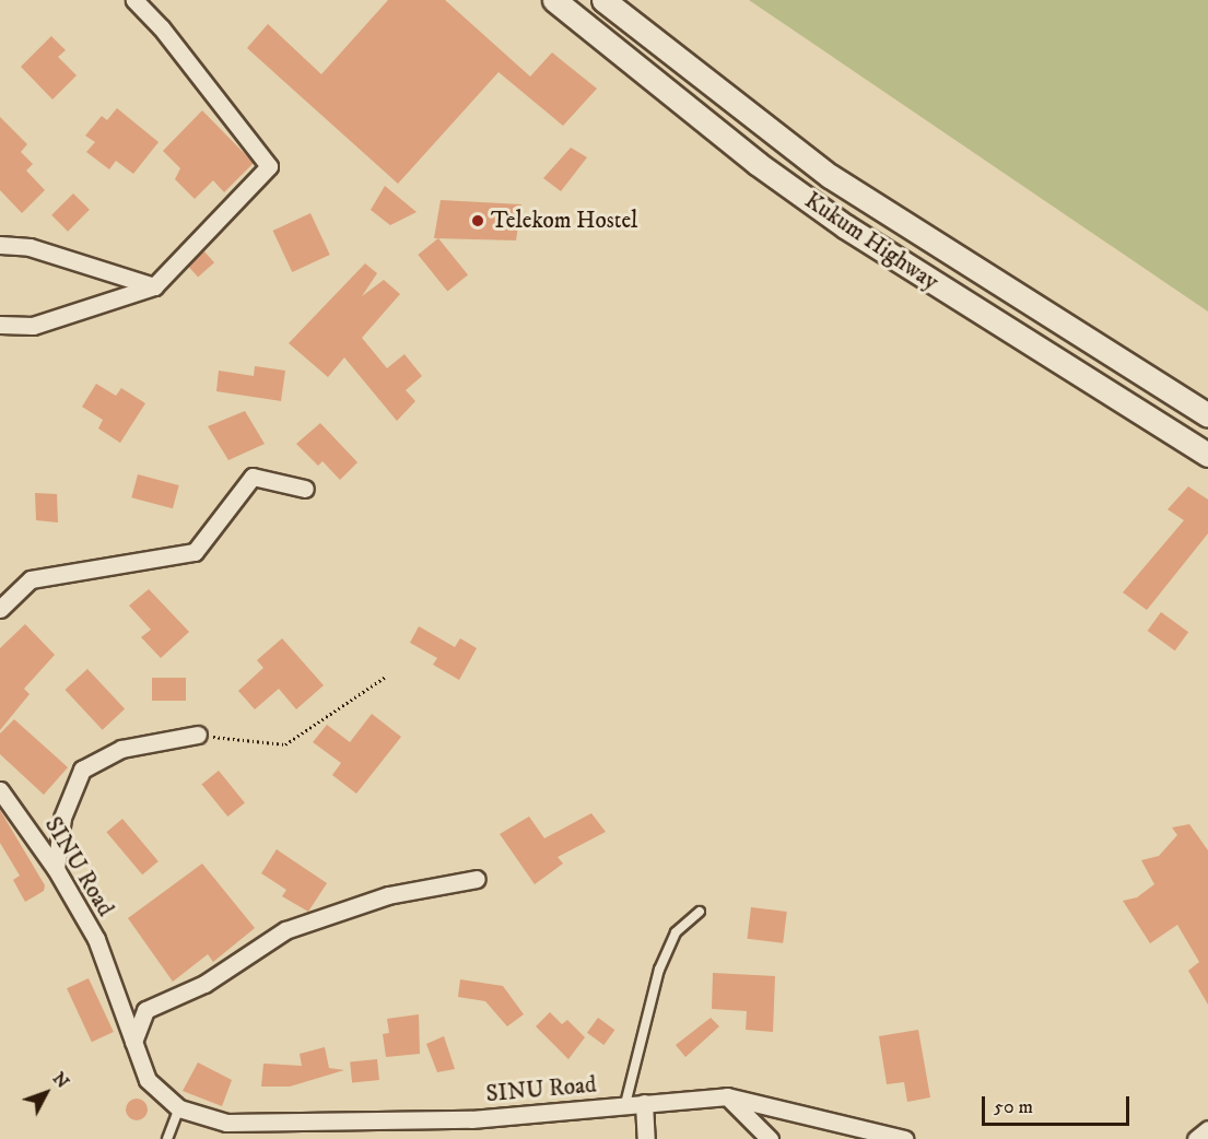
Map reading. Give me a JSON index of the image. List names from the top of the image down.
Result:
{
  "streets": {
    "main road": ["Kukum Highway"],
    "street": ["SINU Road"]
  },
  "places": ["Telekom Hostel"],
  "scale_bar": "50 m",
  "north": "top right"
}
